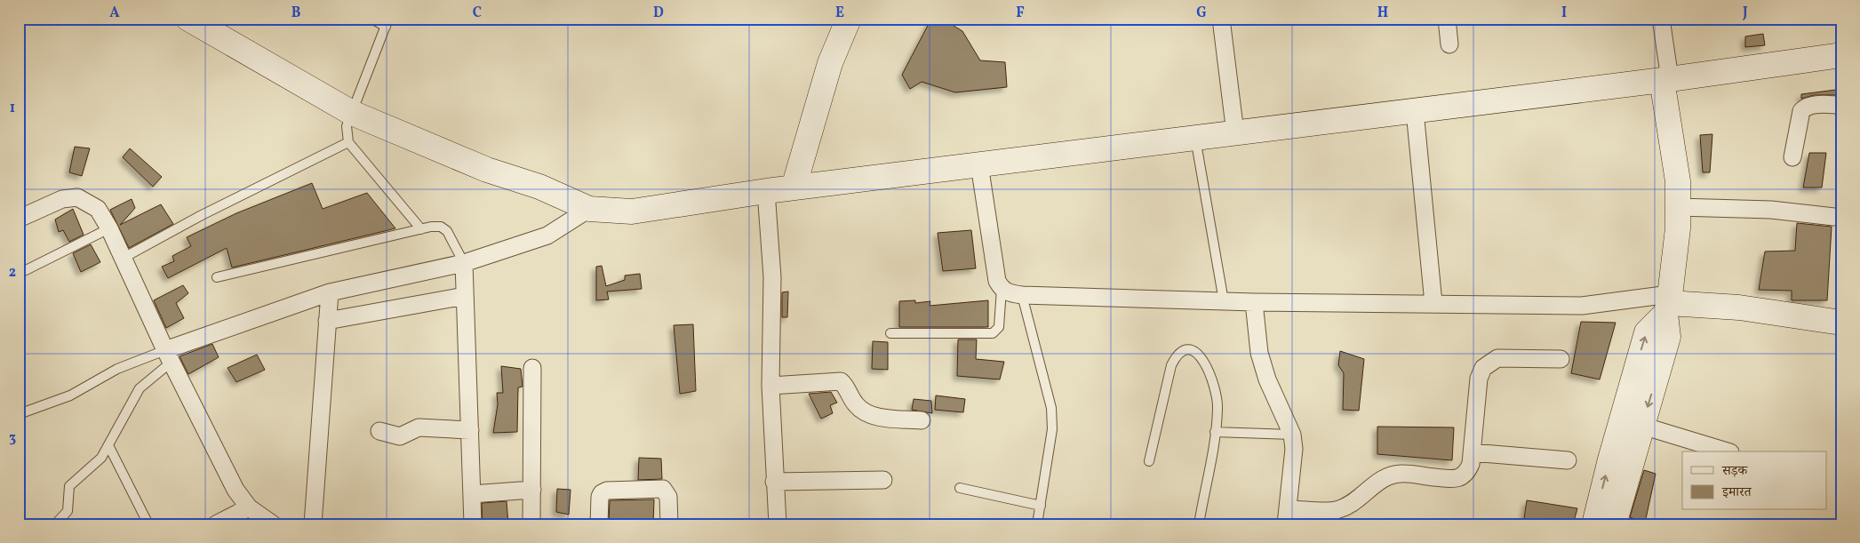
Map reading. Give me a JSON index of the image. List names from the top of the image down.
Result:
{
  "legend": ["सड़क", "इमारत"],
  "grid": {
    "columns": [
      "A",
      "B",
      "C",
      "D",
      "E",
      "F",
      "G",
      "H",
      "I",
      "J"
    ],
    "rows": ["1", "2", "3"]
  }
}
